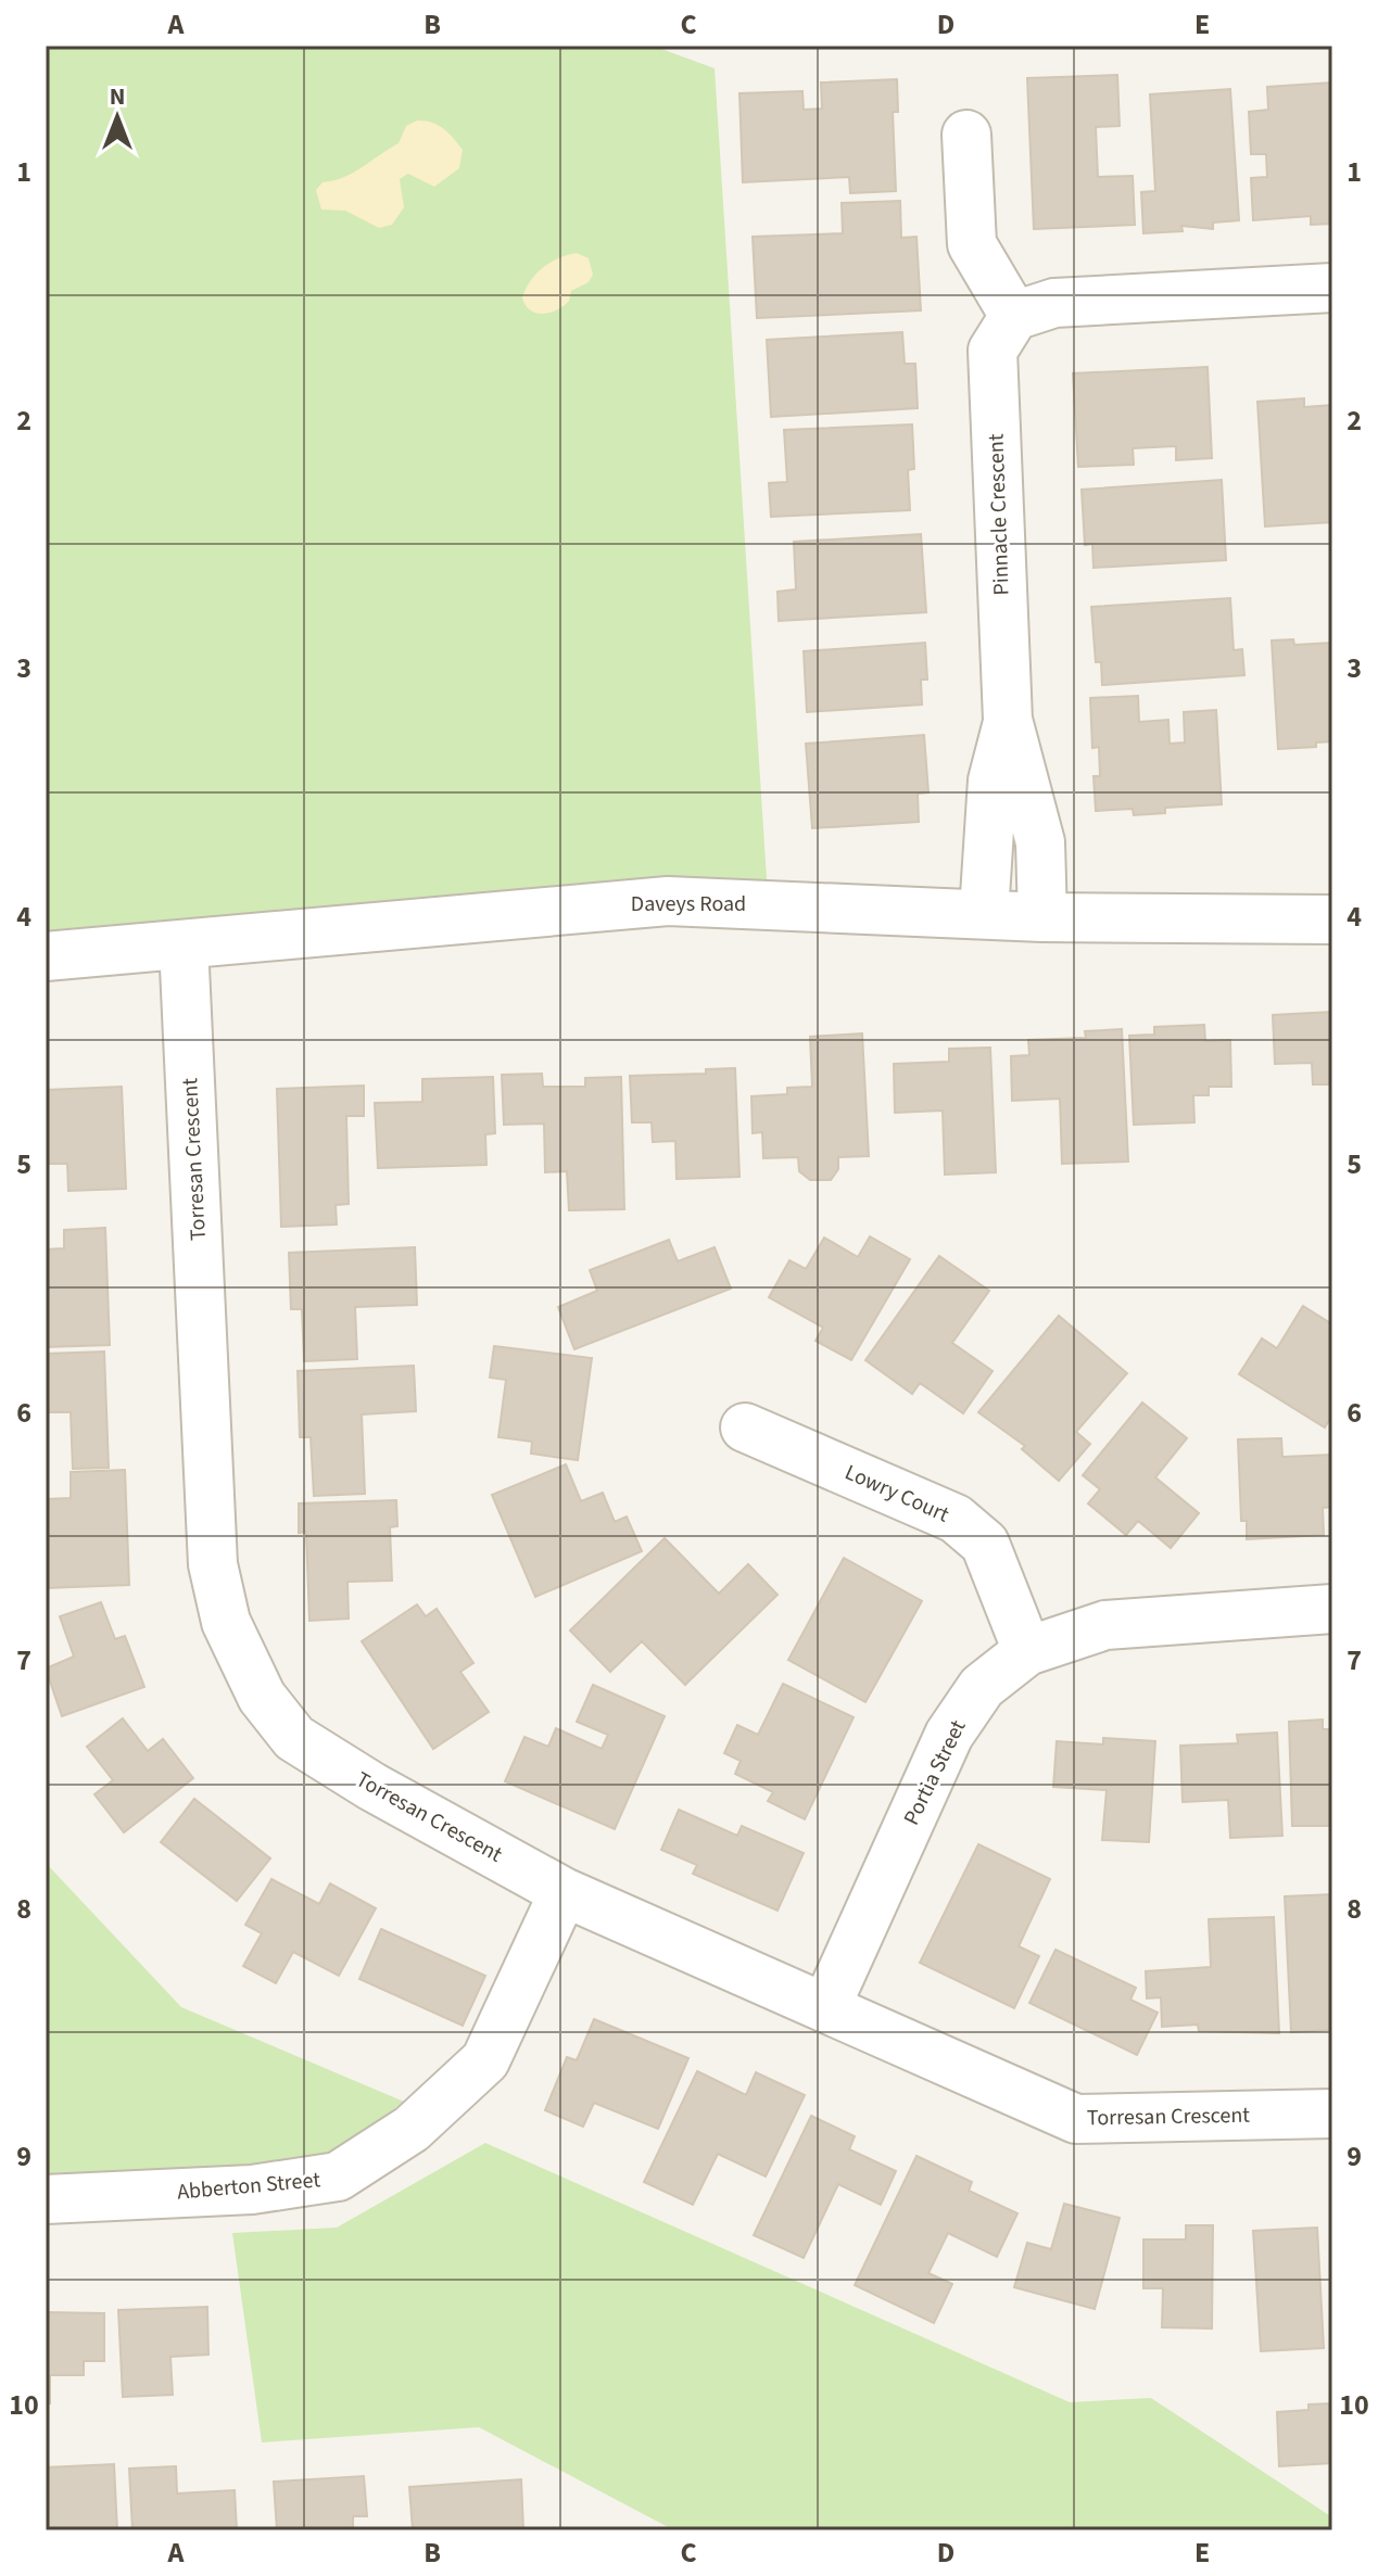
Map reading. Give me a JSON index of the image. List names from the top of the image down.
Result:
{
  "streets": {
    "street": [
      "Pinnacle Crescent",
      "Daveys Road",
      "Torresan Crescent",
      "Lowry Court",
      "Portia Street",
      "Abberton Street"
    ]
  },
  "crossings": [
    ["Pinnacle Crescent", "Daveys Road"],
    ["Daveys Road", "Torresan Crescent"],
    ["Torresan Crescent", "Portia Street"],
    ["Torresan Crescent", "Abberton Street"],
    ["Lowry Court", "Portia Street"]
  ],
  "north": "top",
  "grid": {
    "columns": [
      "A",
      "B",
      "C",
      "D",
      "E"
    ],
    "rows": [
      "1",
      "2",
      "3",
      "4",
      "5",
      "6",
      "7",
      "8",
      "9",
      "10"
    ]
  }
}
